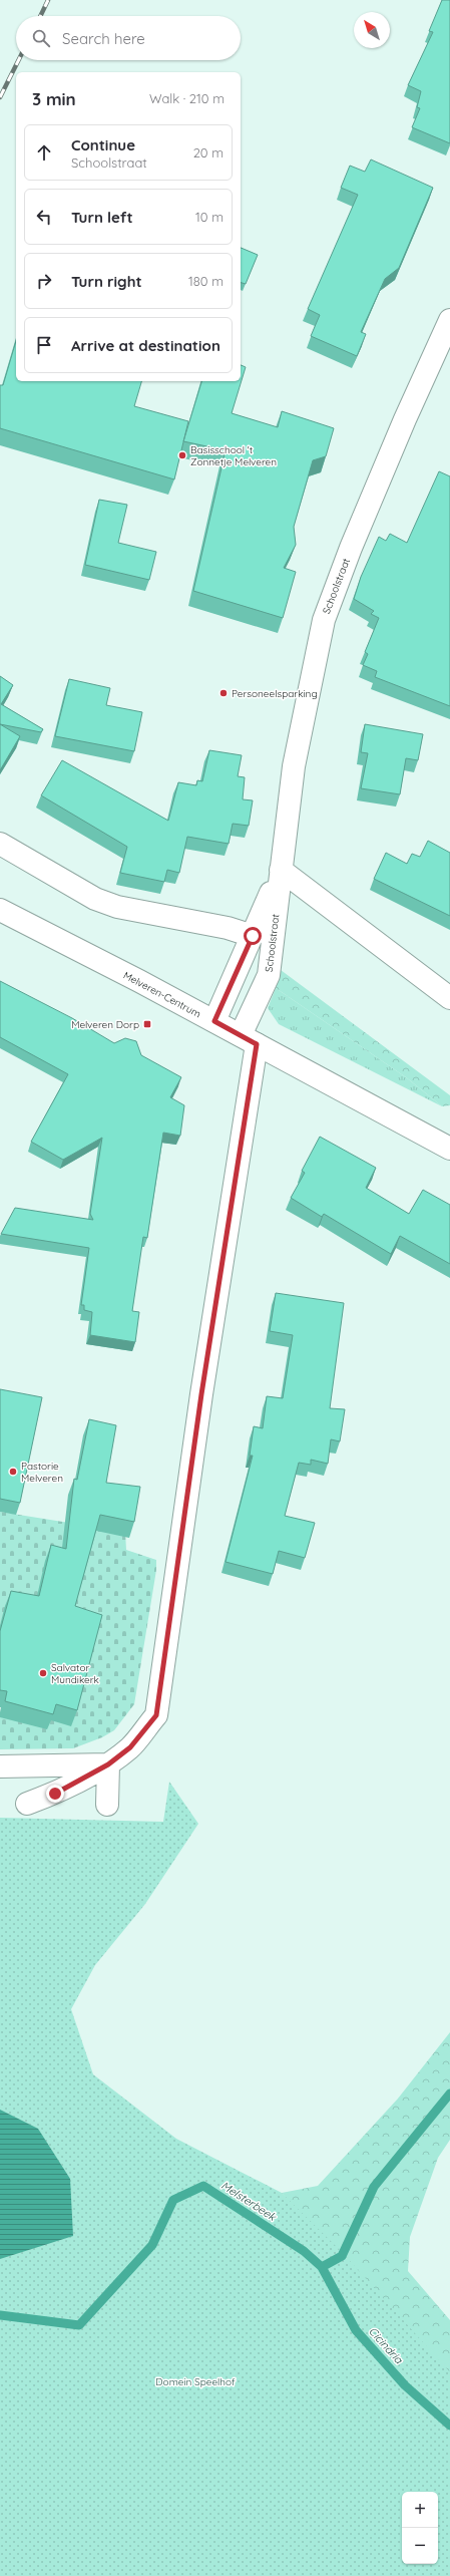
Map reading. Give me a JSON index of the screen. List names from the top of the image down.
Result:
{
  "streets": {
    "street": ["Schoolstraat", "Melveren-Centrum"]
  },
  "crossings": [
    ["Schoolstraat", "Melveren-Centrum"]
  ],
  "water": ["Melsterbeek", "Cicindria"],
  "parks": ["Domein Speelhof"],
  "places": {
    "other": [
      "Basisschool 't Zonnetje Melveren",
      "Personeelsparking",
      "Pastorie Melveren",
      "Salvator Mundikerk"
    ],
    "transit": ["Melveren Dorp"]
  },
  "north": "top left",
  "page": {
    "search": "Search here",
    "heading": ["3 min", "Walk · 210 m"],
    "list": [
      ["Continue", "Schoolstraat", "20 m"],
      ["Turn left", "10 m"],
      ["Turn right", "180 m"],
      "Arrive at destination"
    ],
    "map_buttons": ["+", "−"]
  }
}
